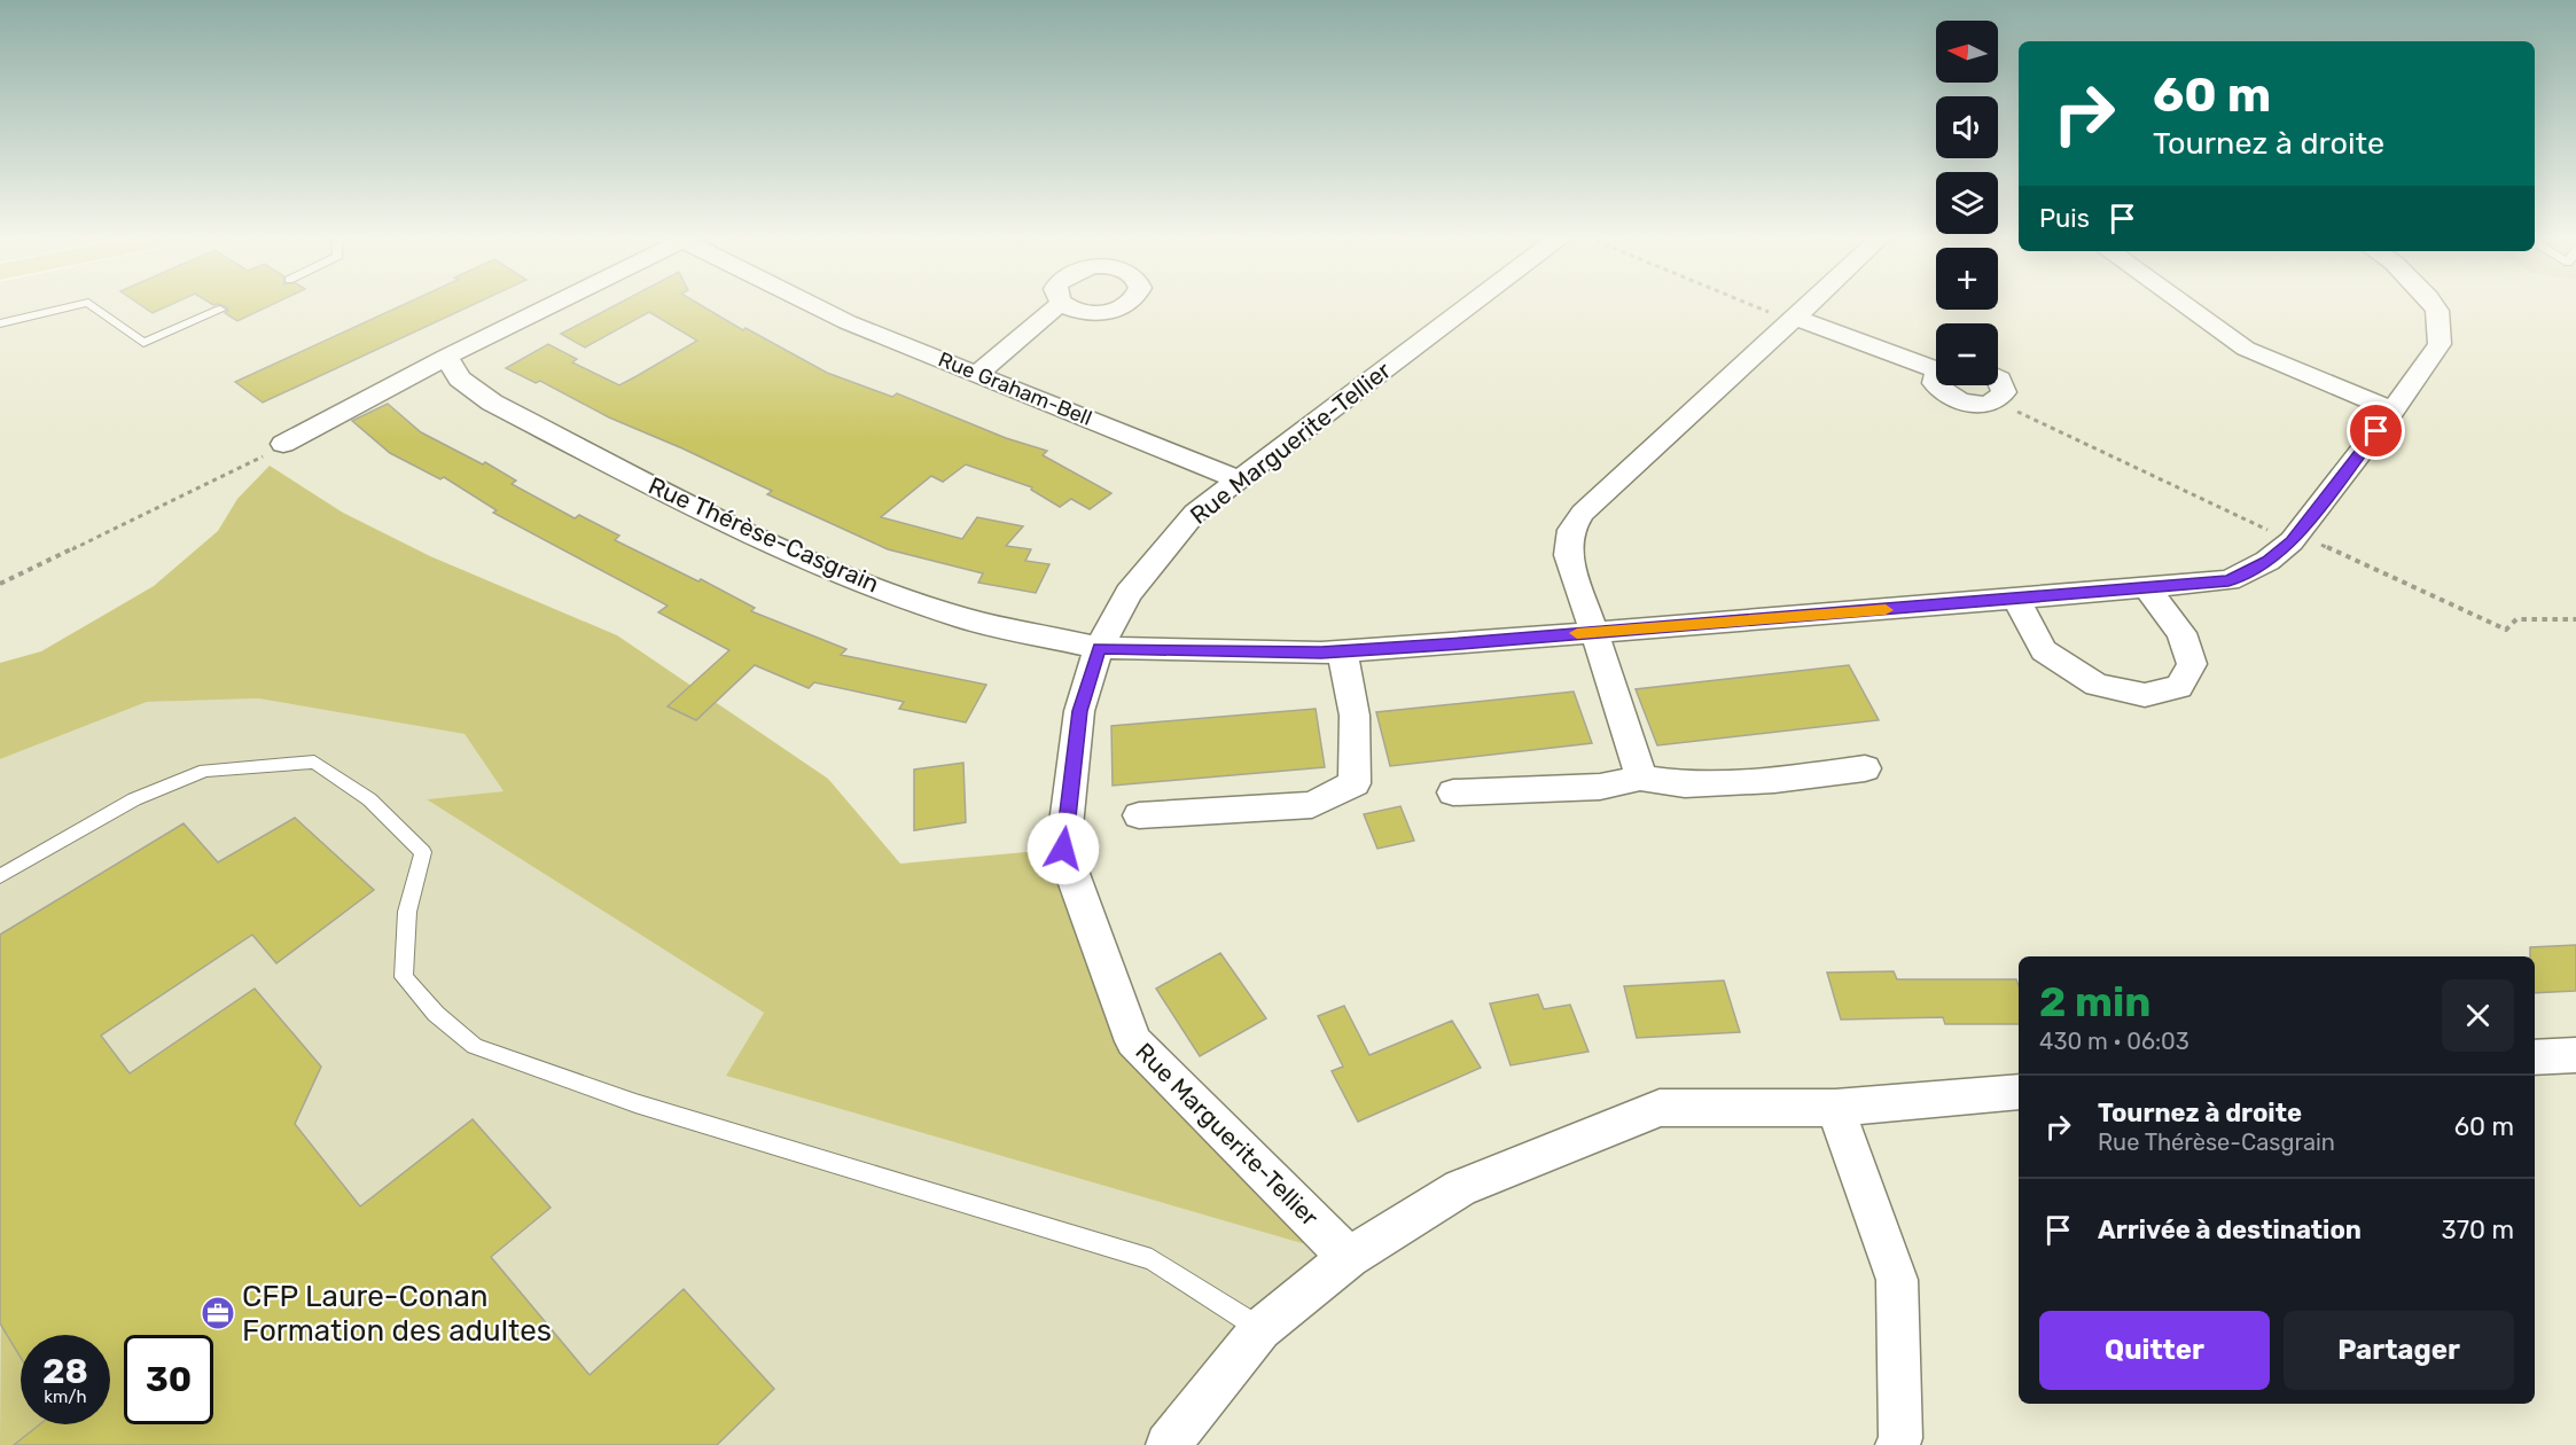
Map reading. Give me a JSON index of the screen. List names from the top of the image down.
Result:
{
  "streets": {
    "street": ["Rue Graham-Bell", "Rue Marguerite-Tellier", "Rue Thérèse-Casgrain"]
  },
  "crossings": [
    ["Rue Graham-Bell", "Rue Marguerite-Tellier"],
    ["Rue Marguerite-Tellier", "Rue Thérèse-Casgrain"]
  ],
  "places": {
    "office": ["CFP Laure-Conan Formation des adultes"]
  },
  "north": "left",
  "page": {
    "map_buttons": ["+", "−"],
    "turn": ["60 m", "Tournez à droite"],
    "then": "Puis",
    "heading": ["2 min", "430 m · 06:03"],
    "list": [
      {
        "name": "Tournez à droite",
        "note": "Rue Thérèse-Casgrain",
        "value": "60 m"
      },
      {
        "name": "Arrivée à destination",
        "value": "370 m"
      }
    ],
    "buttons": ["Quitter", "Partager"],
    "speed": "28 km/h",
    "limit": "30"
  }
}
